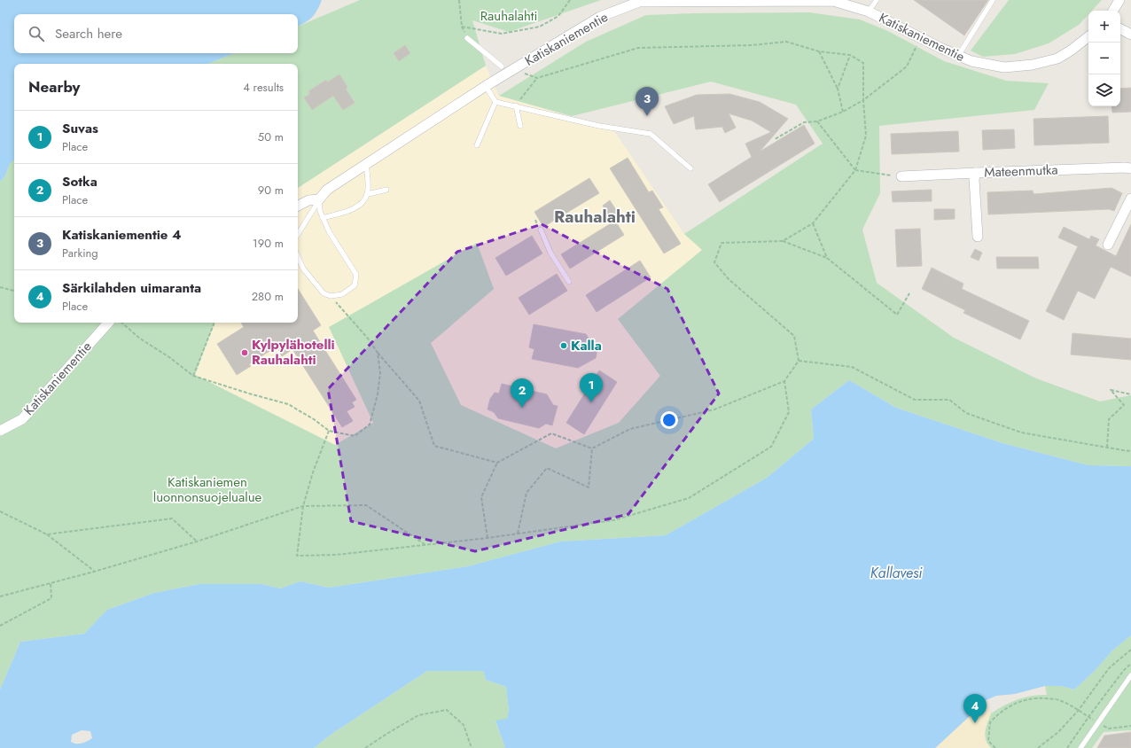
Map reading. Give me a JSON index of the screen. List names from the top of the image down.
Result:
{
  "streets": {
    "street": ["Katiskaniementie", "Mateenmutka"]
  },
  "districts": ["Rauhalahti"],
  "water": ["Kallavesi"],
  "parks": ["Rauhalahti", "Katiskaniemen luonnonsuojelualue"],
  "places": ["Kalla", "Kylpylähotelli Rauhalahti"],
  "page": {
    "map_buttons": ["+", "−"],
    "search": "Search here",
    "heading": ["Nearby", "4 results"],
    "pins": [
      "3",
      "1",
      "2",
      "4"
    ],
    "list": [
      {
        "mark": "1",
        "name": "Suvas",
        "note": "Place",
        "value": "50 m"
      },
      {
        "mark": "2",
        "name": "Sotka",
        "note": "Place",
        "value": "90 m"
      },
      {
        "mark": "3",
        "name": "Katiskaniementie 4",
        "note": "Parking",
        "value": "190 m"
      },
      {
        "mark": "4",
        "name": "Särkilahden uimaranta",
        "note": "Place",
        "value": "280 m"
      }
    ]
  }
}
